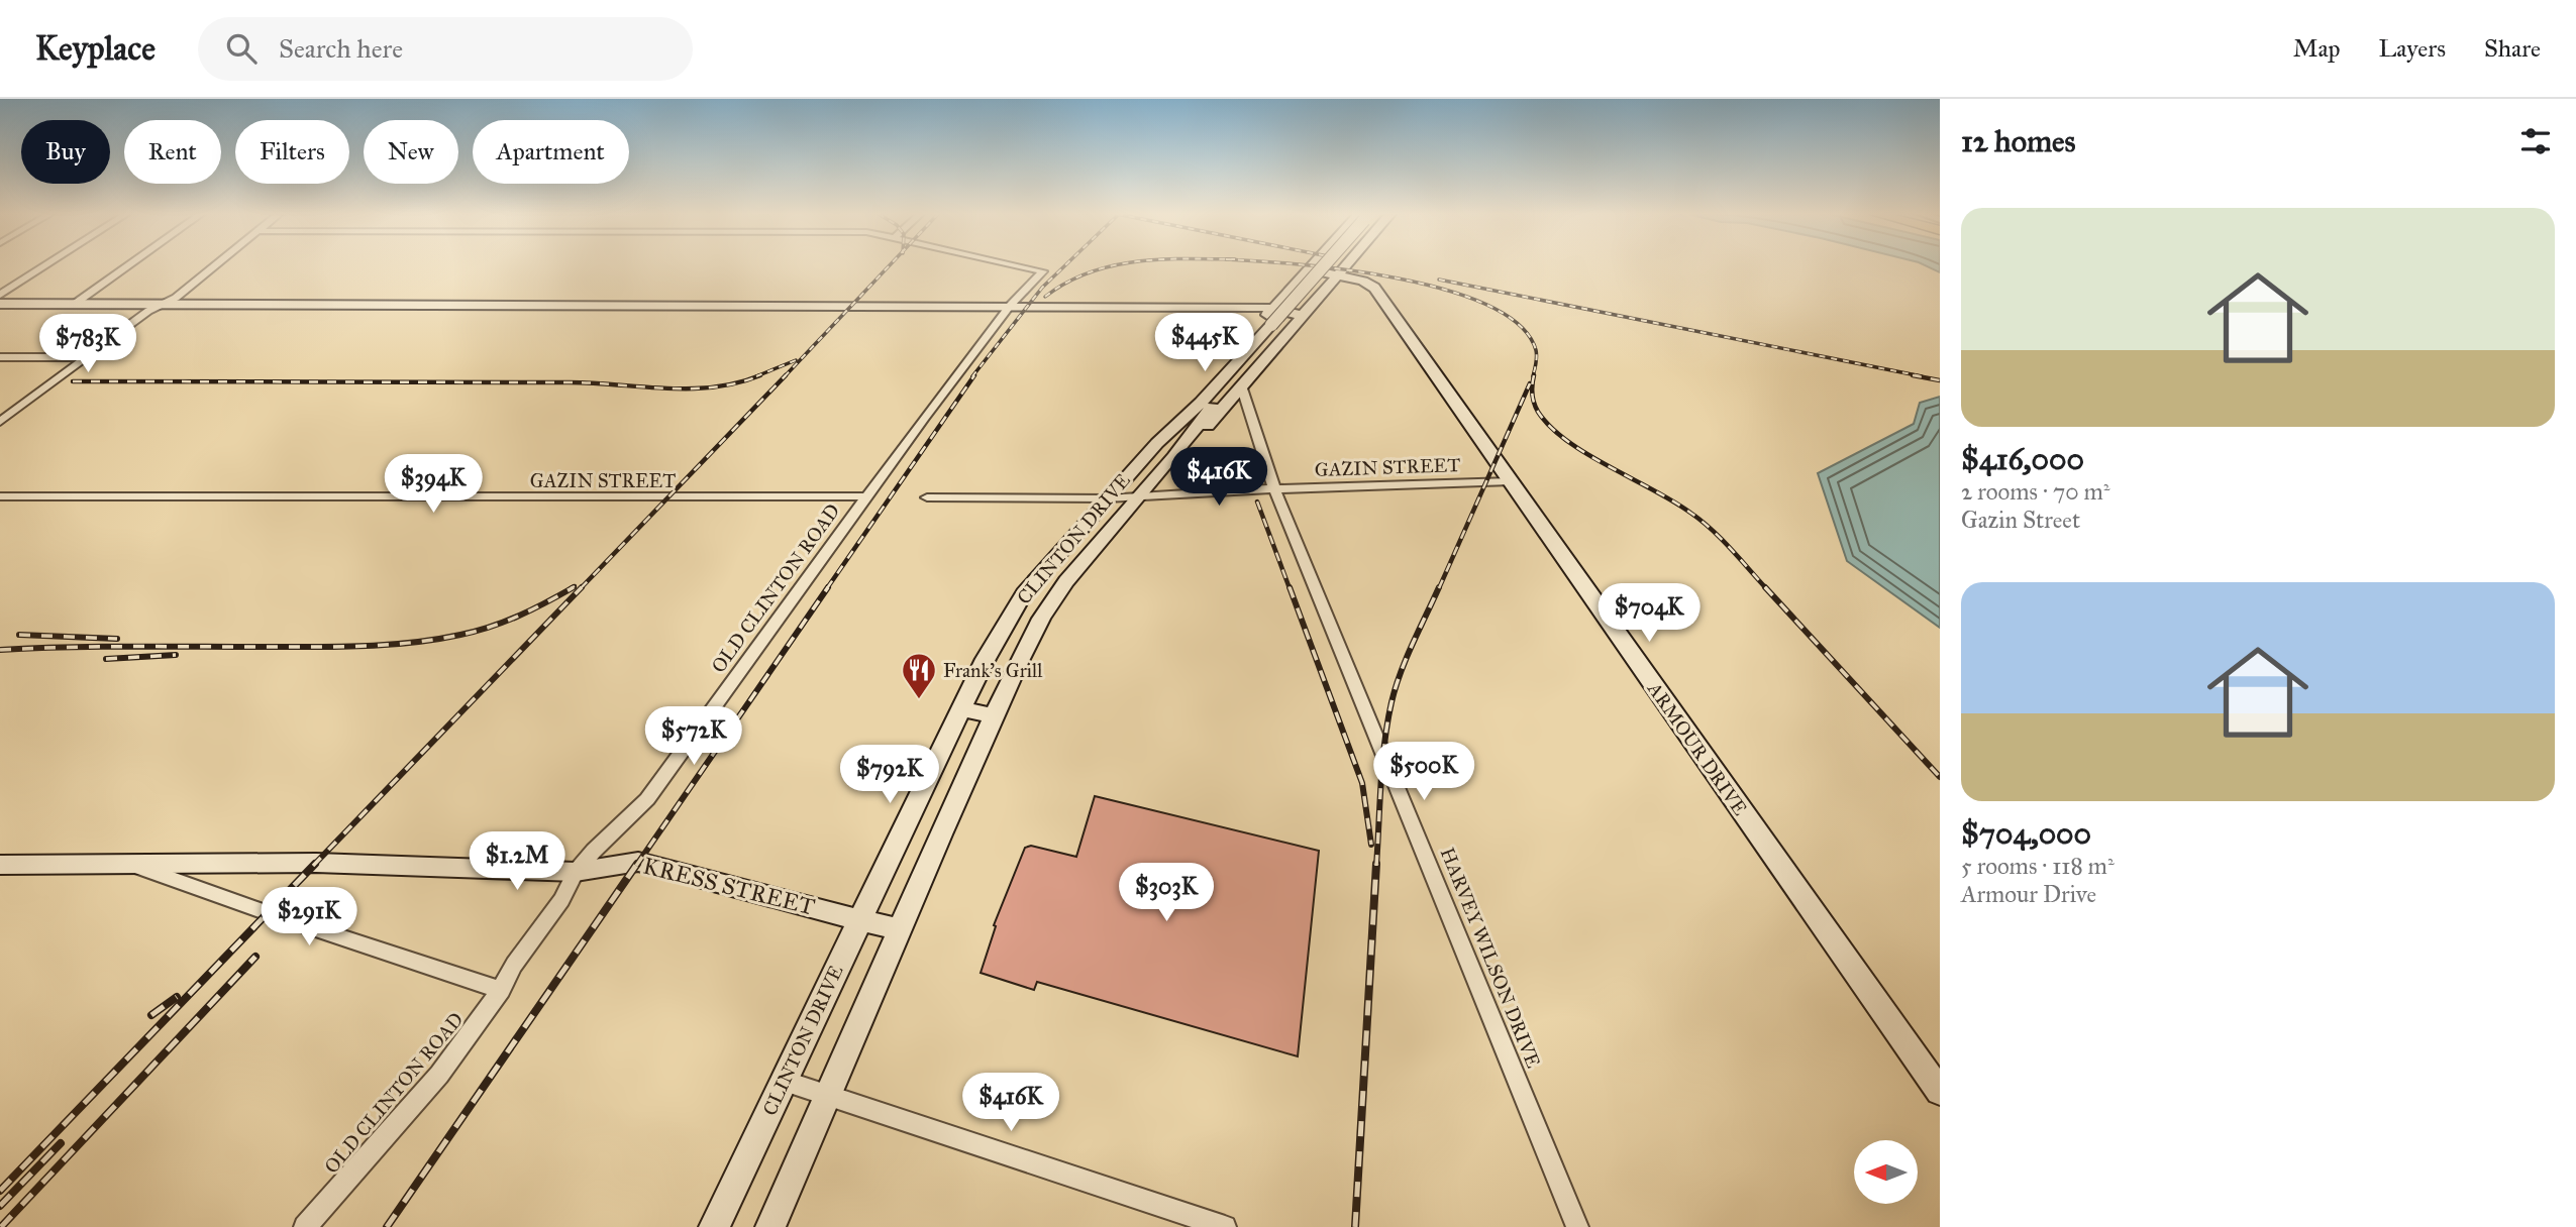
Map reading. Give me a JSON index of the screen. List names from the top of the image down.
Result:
{
  "streets": {
    "street": [
      "GAZIN STREET",
      "CLINTON DRIVE",
      "OLD CLINTON ROAD",
      "ARMOUR DRIVE",
      "KRESS STREET",
      "HARVEY WILSON DRIVE"
    ]
  },
  "crossings": [
    ["GAZIN STREET", "CLINTON DRIVE"],
    ["GAZIN STREET", "OLD CLINTON ROAD"],
    ["GAZIN STREET", "ARMOUR DRIVE"],
    ["GAZIN STREET", "HARVEY WILSON DRIVE"],
    ["CLINTON DRIVE", "KRESS STREET"],
    ["OLD CLINTON ROAD", "KRESS STREET"]
  ],
  "places": {
    "restaurant": ["Frank's Grill"]
  },
  "north": "left",
  "page": {
    "header": "Keyplace",
    "search": "Search here",
    "nav": ["Map", "Layers", "Share"],
    "heading": "12 homes",
    "chip": [
      "Buy",
      "Rent",
      "Filters",
      "New",
      "Apartment"
    ],
    "list": [
      {
        "name": "$416,000",
        "note": "2 rooms · 70 m² · Gazin Street"
      },
      {
        "name": "$704,000",
        "note": "5 rooms · 118 m² · Armour Drive"
      }
    ],
    "price": [
      "$445K",
      "$783K",
      "$416K",
      "$394K",
      "$704K",
      "$572K",
      "$500K",
      "$792K",
      "$1.2M",
      "$303K",
      "$291K",
      "$416K"
    ]
  }
}
